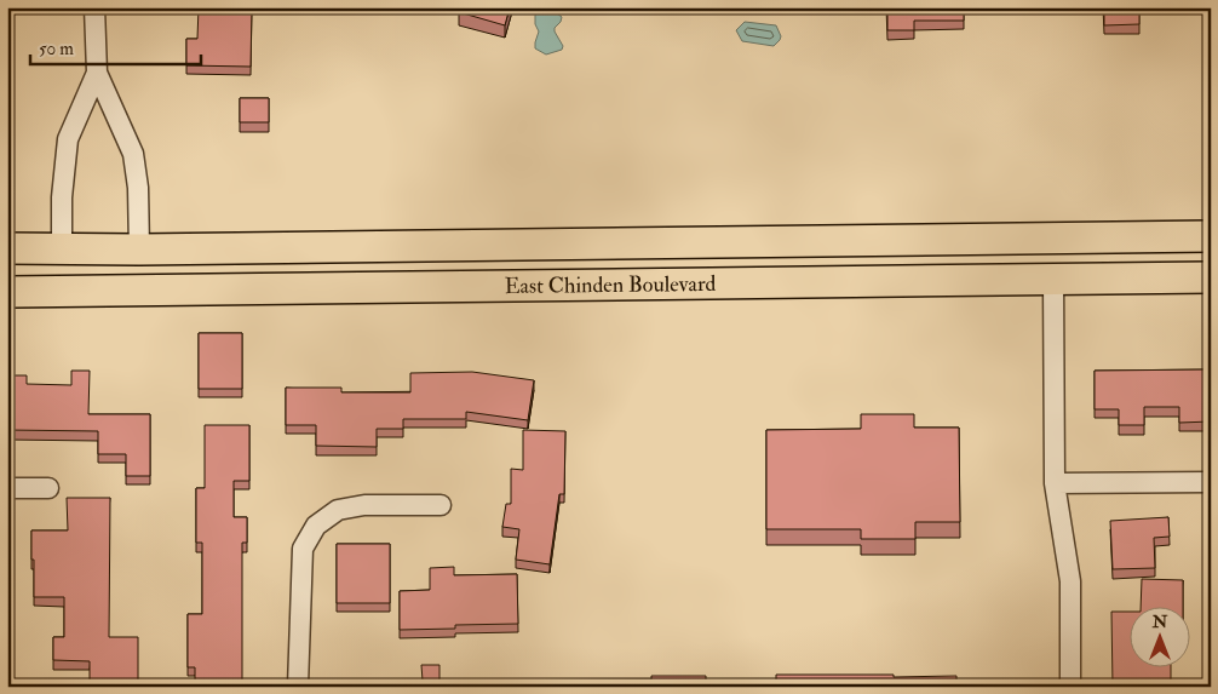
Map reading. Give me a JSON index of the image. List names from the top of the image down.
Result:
{
  "streets": {
    "main road": ["East Chinden Boulevard"]
  },
  "scale_bar": "50 m",
  "north": "top"
}
